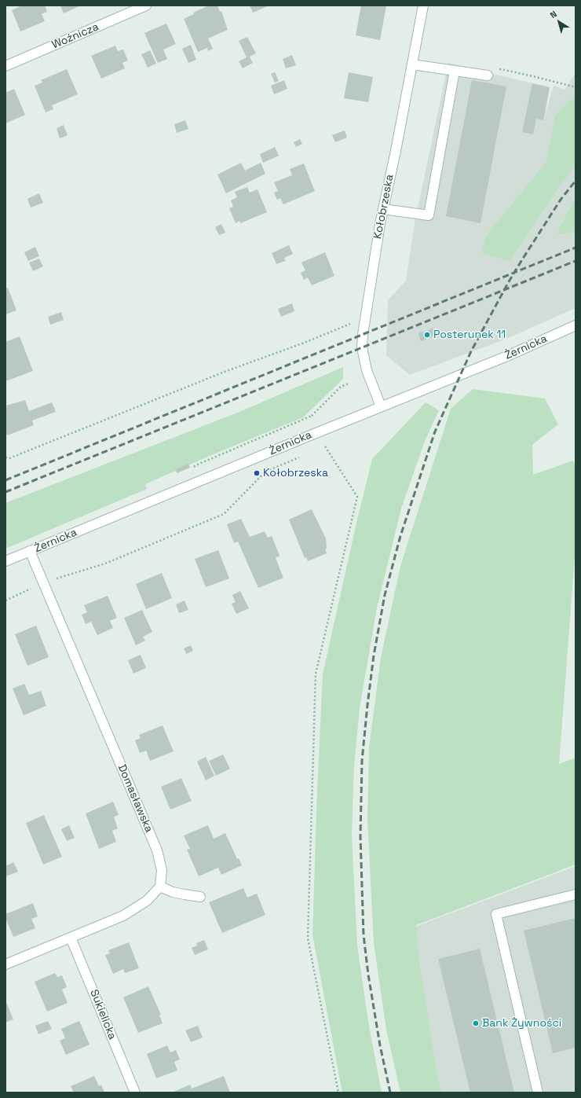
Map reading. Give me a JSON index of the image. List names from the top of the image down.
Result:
{
  "streets": {
    "street": [
      "Woźnicza",
      "Kołobrzeska",
      "Żernicka",
      "Domasławska",
      "Sukielicka"
    ]
  },
  "crossings": [
    ["Kołobrzeska", "Żernicka"],
    ["Żernicka", "Domasławska"]
  ],
  "places": ["Posterunek 11", "Kołobrzeska", "Bank Żywności"],
  "north": "top left"
}
